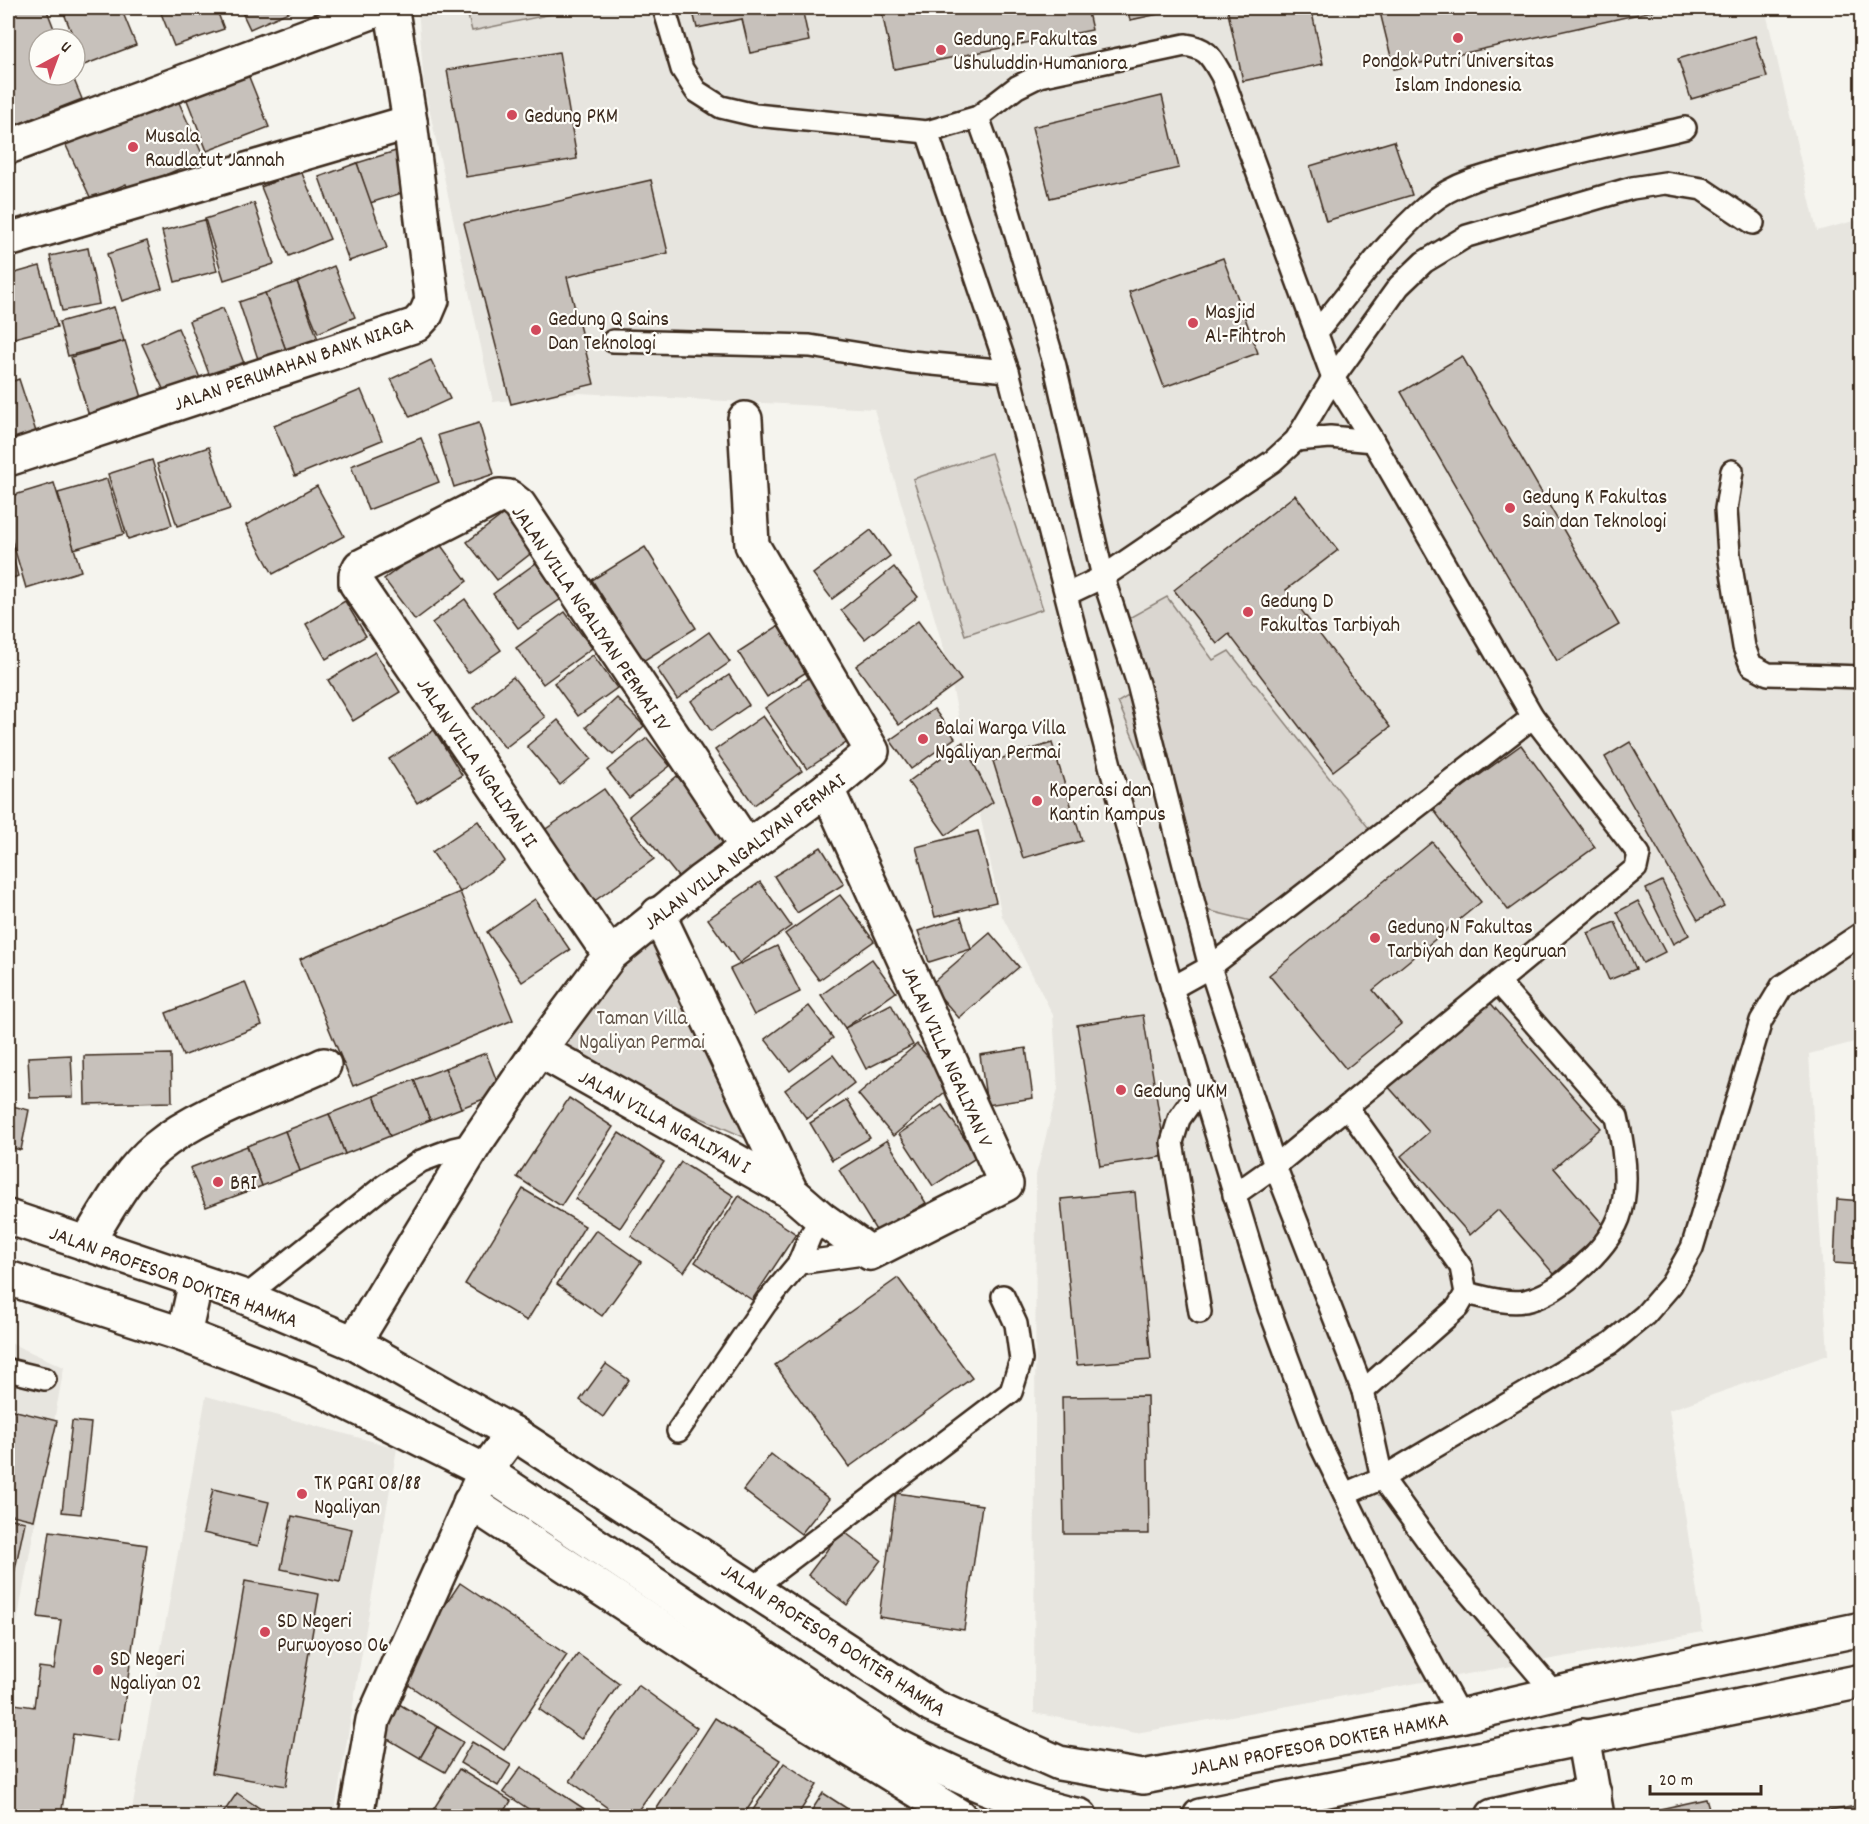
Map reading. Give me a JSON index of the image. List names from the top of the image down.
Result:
{
  "streets": {
    "street": [
      "JALAN PERUMAHAN BANK NIAGA",
      "JALAN VILLA NGALIYAN PERMAI IV",
      "JALAN VILLA NGALIYAN II",
      "JALAN VILLA NGALIYAN PERMAI",
      "JALAN VILLA NGALIYAN V",
      "JALAN VILLA NGALIYAN I",
      "JALAN PROFESOR DOKTER HAMKA"
    ]
  },
  "crossings": [
    ["JALAN VILLA NGALIYAN PERMAI IV", "JALAN VILLA NGALIYAN II"],
    ["JALAN VILLA NGALIYAN PERMAI IV", "JALAN VILLA NGALIYAN PERMAI"],
    ["JALAN VILLA NGALIYAN II", "JALAN VILLA NGALIYAN PERMAI"],
    ["JALAN VILLA NGALIYAN PERMAI", "JALAN VILLA NGALIYAN V"],
    ["JALAN VILLA NGALIYAN PERMAI", "JALAN VILLA NGALIYAN I"],
    ["JALAN VILLA NGALIYAN PERMAI", "JALAN PROFESOR DOKTER HAMKA"]
  ],
  "parks": ["Taman Villa Ngaliyan Permai"],
  "places": [
    "Pondok Putri Universitas Islam Indonesia",
    "Gedung F Fakultas Ushuluddin Humaniora",
    "Gedung PKM",
    "Musala Raudlatut Jannah",
    "Masjid Al-Fihtroh",
    "Gedung Q Sains Dan Teknologi",
    "Gedung K Fakultas Sain dan Teknologi",
    "Gedung D Fakultas Tarbiyah",
    "Balai Warga Villa Ngaliyan Permai",
    "Koperasi dan Kantin Kampus",
    "Gedung N Fakultas Tarbiyah dan Keguruan",
    "Gedung UKM",
    "BRI",
    "TK PGRI 08/88 Ngaliyan",
    "SD Negeri Purwoyoso 06",
    "SD Negeri Ngaliyan 02"
  ],
  "scale_bar": "20 m",
  "north": "top right"
}
